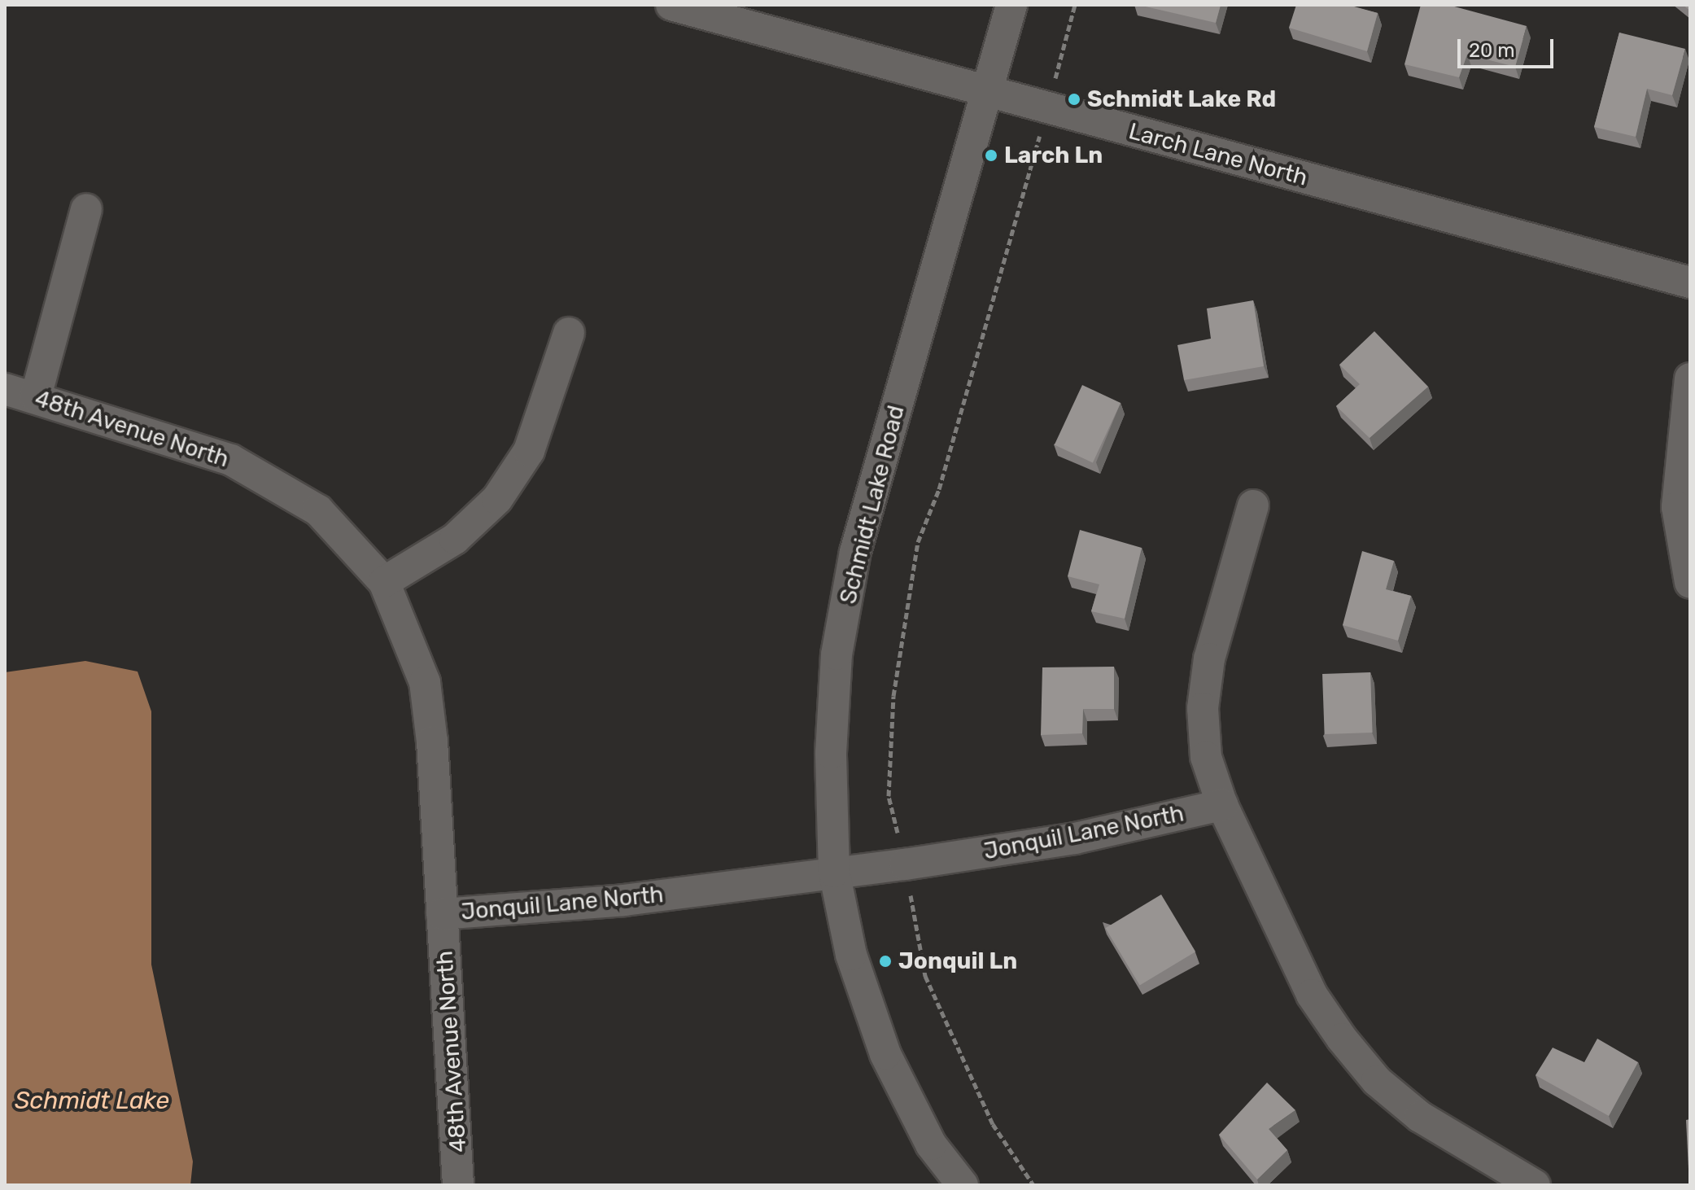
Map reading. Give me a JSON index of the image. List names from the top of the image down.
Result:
{
  "streets": {
    "street": [
      "Larch Lane North",
      "48th Avenue North",
      "Schmidt Lake Road",
      "Jonquil Lane North"
    ]
  },
  "crossings": [
    ["Larch Lane North", "Schmidt Lake Road"],
    ["48th Avenue North", "Jonquil Lane North"],
    ["Schmidt Lake Road", "Jonquil Lane North"]
  ],
  "water": ["Schmidt Lake"],
  "places": ["Schmidt Lake Rd", "Larch Ln", "Jonquil Ln"],
  "scale_bar": "20 m"
}
